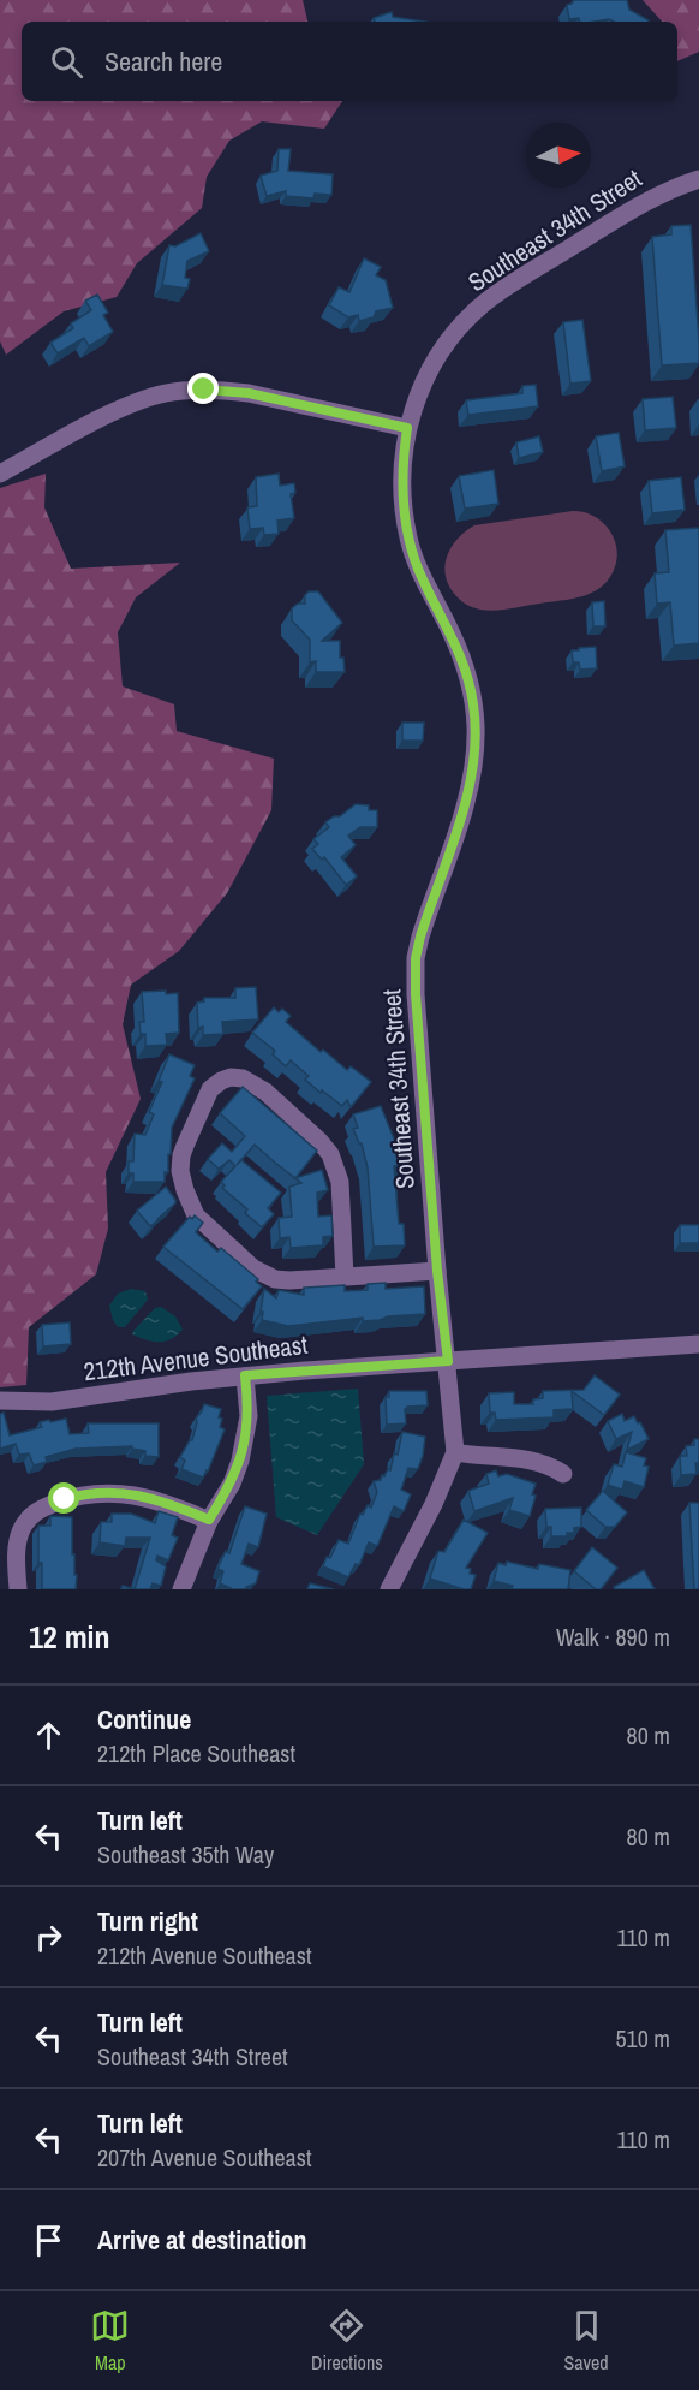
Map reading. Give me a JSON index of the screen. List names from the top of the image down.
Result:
{
  "streets": {
    "street": ["Southeast 34th Street", "212th Avenue Southeast"]
  },
  "crossings": [
    ["Southeast 34th Street", "212th Avenue Southeast"]
  ],
  "north": "right",
  "page": {
    "search": "Search here",
    "heading": ["12 min", "Walk · 890 m"],
    "list": [
      ["Continue", "212th Place Southeast", "80 m"],
      ["Turn left", "Southeast 35th Way", "80 m"],
      ["Turn right", "212th Avenue Southeast", "110 m"],
      ["Turn left", "Southeast 34th Street", "510 m"],
      ["Turn left", "207th Avenue Southeast", "110 m"],
      "Arrive at destination"
    ],
    "nav": ["Map", "Directions", "Saved"]
  }
}
